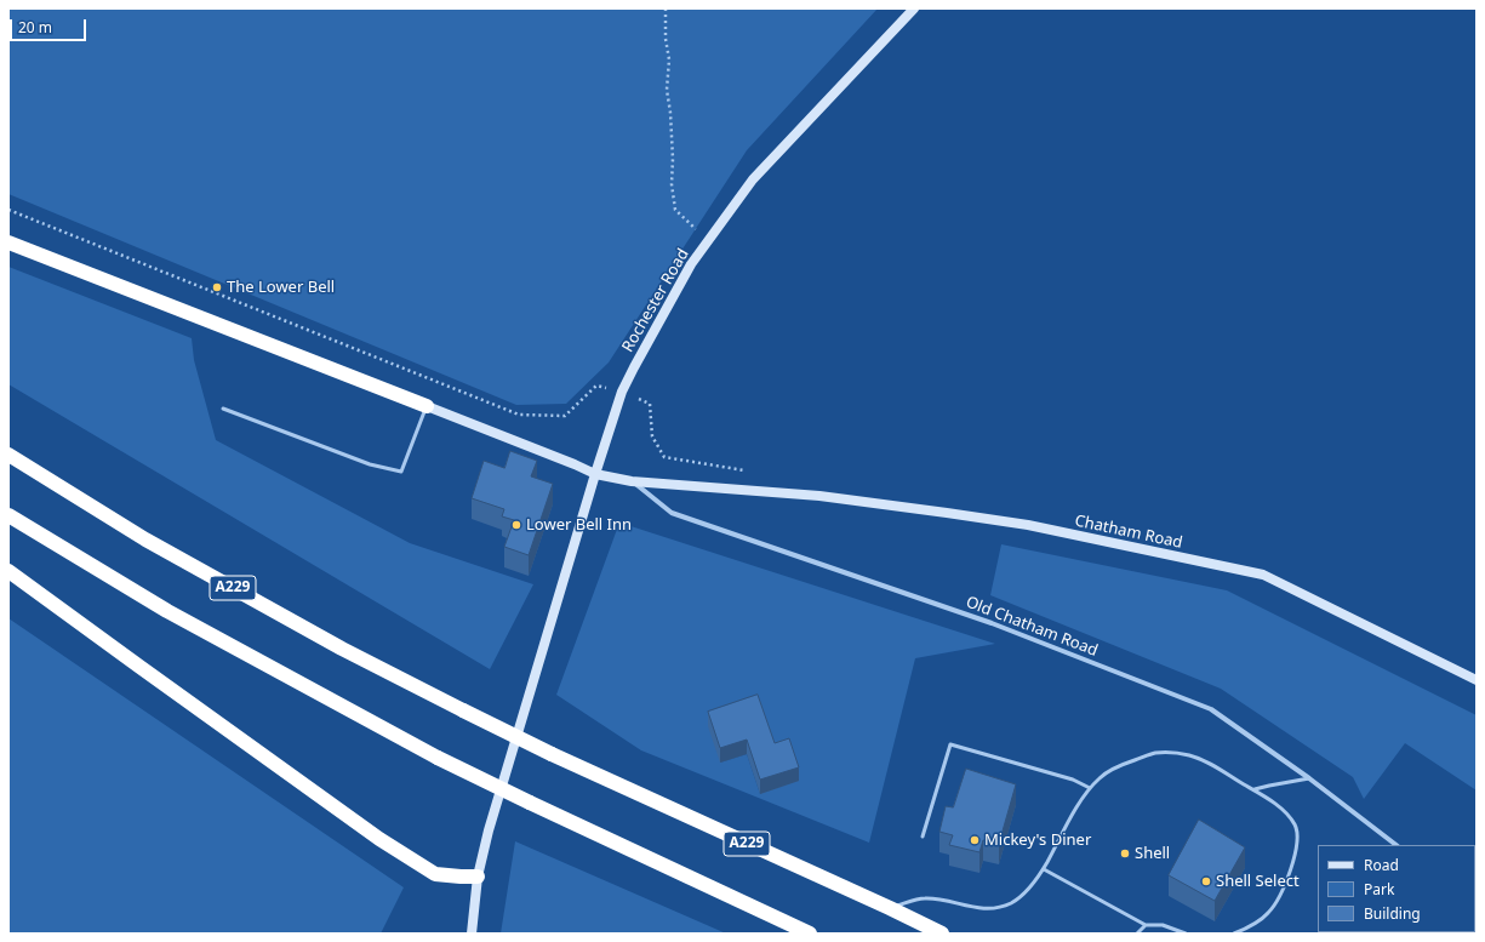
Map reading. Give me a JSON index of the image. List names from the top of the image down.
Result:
{
  "streets": {
    "highway": ["A229"],
    "street": ["Rochester Road", "Chatham Road", "Old Chatham Road"]
  },
  "crossings": [
    ["Rochester Road", "Chatham Road"],
    ["Chatham Road", "Old Chatham Road"]
  ],
  "places": [
    "The Lower Bell",
    "Lower Bell Inn",
    "Mickey's Diner",
    "Shell",
    "Shell Select"
  ],
  "legend": ["Road", "Park", "Building"],
  "scale_bar": "20 m"
}
